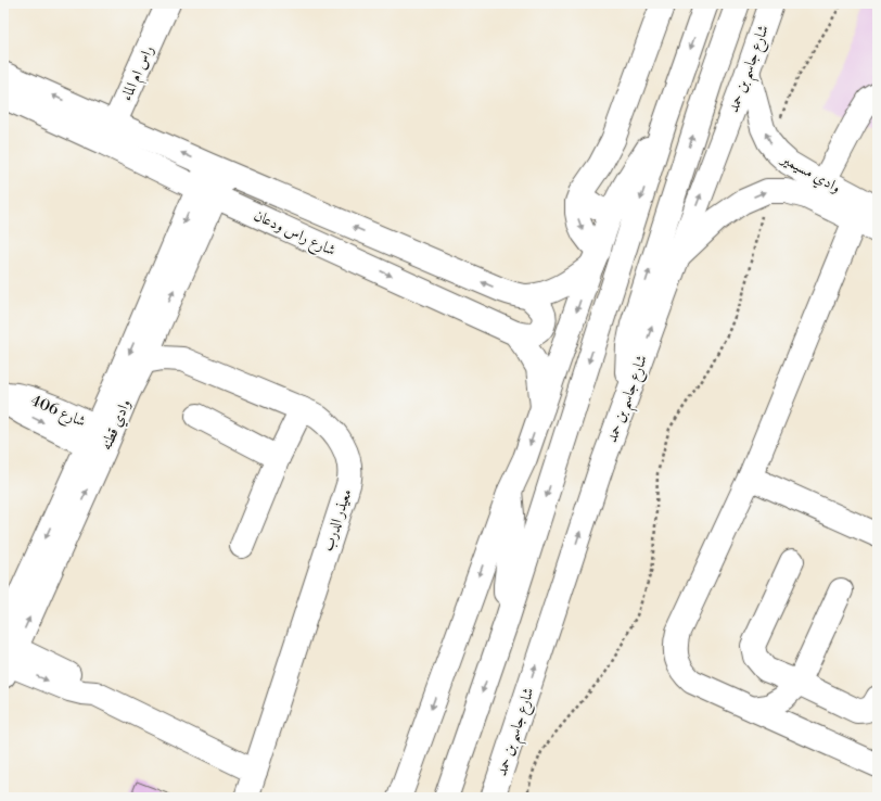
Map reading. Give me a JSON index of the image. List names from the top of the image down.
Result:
{
  "streets": {
    "street": [
      "شارع جاسم بن حمد",
      "راس ام الماء",
      "وادي مسيمير",
      "شارع راس ودعان",
      "شارع 406",
      "وادي قطنه",
      "معيذر الدرب"
    ]
  },
  "crossings": [
    ["شارع جاسم بن حمد", "وادي مسيمير"],
    ["راس ام الماء", "شارع راس ودعان"],
    ["شارع راس ودعان", "وادي قطنه"],
    ["شارع 406", "وادي قطنه"],
    ["وادي قطنه", "معيذر الدرب"]
  ]
}
